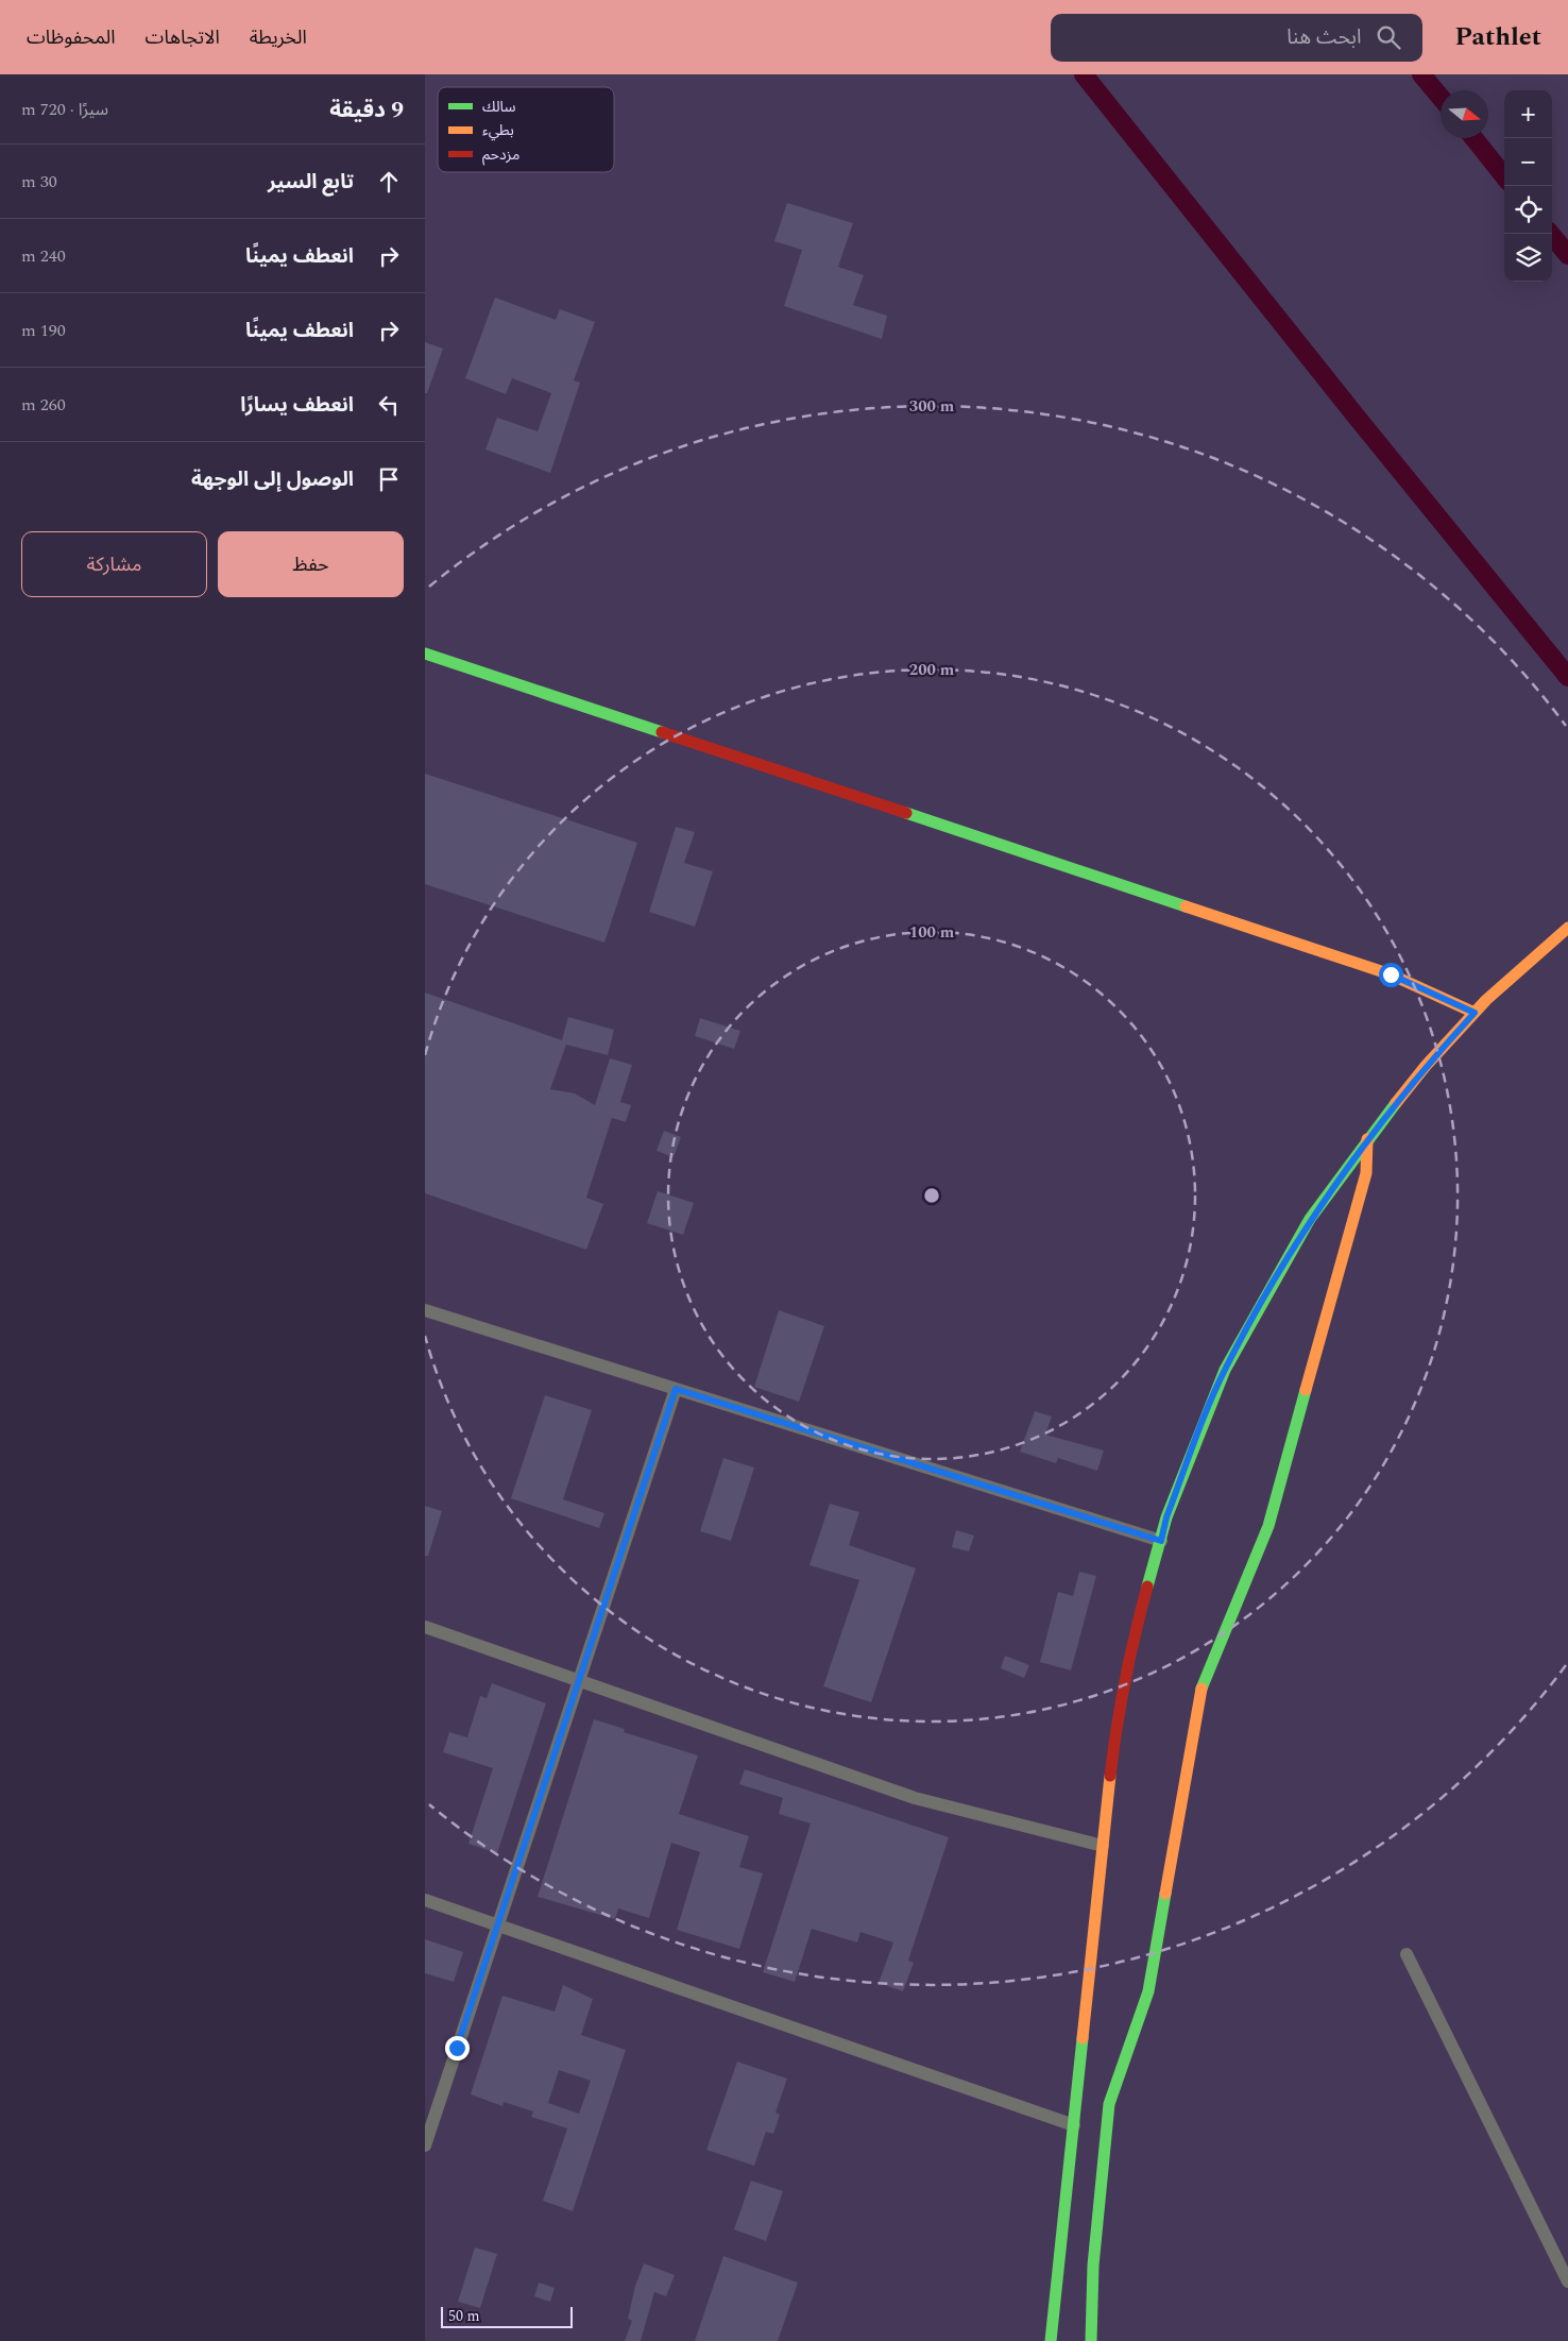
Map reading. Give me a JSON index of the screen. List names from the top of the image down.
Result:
{
  "legend": ["سالك", "بطيء", "مزدحم"],
  "scale_bar": "50 m",
  "north": "right",
  "page": {
    "header": "Pathlet",
    "search": "ابحث هنا",
    "nav": ["الخريطة", "الاتجاهات", "المحفوظات"],
    "heading": ["9 دقيقة", "سيرًا · 720 m"],
    "map_buttons": ["+", "−"],
    "list": [
      ["تابع السير", "30 m"],
      ["انعطف يمينًا", "240 m"],
      ["انعطف يمينًا", "190 m"],
      ["انعطف يسارًا", "260 m"],
      "الوصول إلى الوجهة"
    ],
    "buttons": ["حفظ", "مشاركة"],
    "scale": "50 m"
  },
  "rings": ["300 m", "200 m", "100 m"]
}
